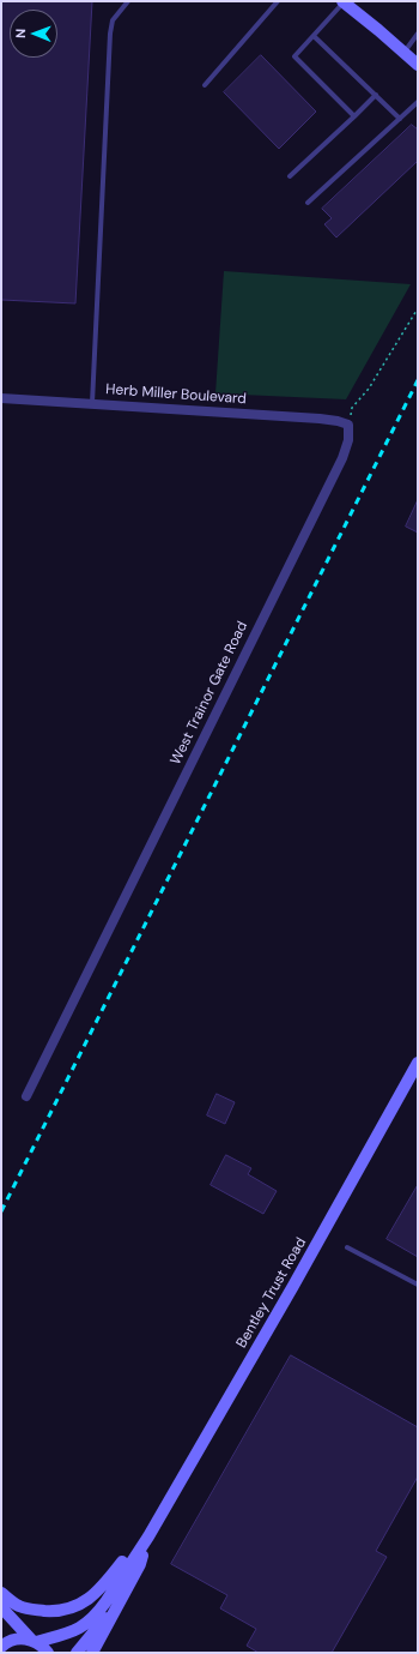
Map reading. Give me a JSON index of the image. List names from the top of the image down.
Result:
{
  "streets": {
    "street": ["Herb Miller Boulevard", "West Trainor Gate Road", "Bentley Trust Road"]
  },
  "crossings": [
    ["Herb Miller Boulevard", "West Trainor Gate Road"]
  ],
  "north": "left"
}
